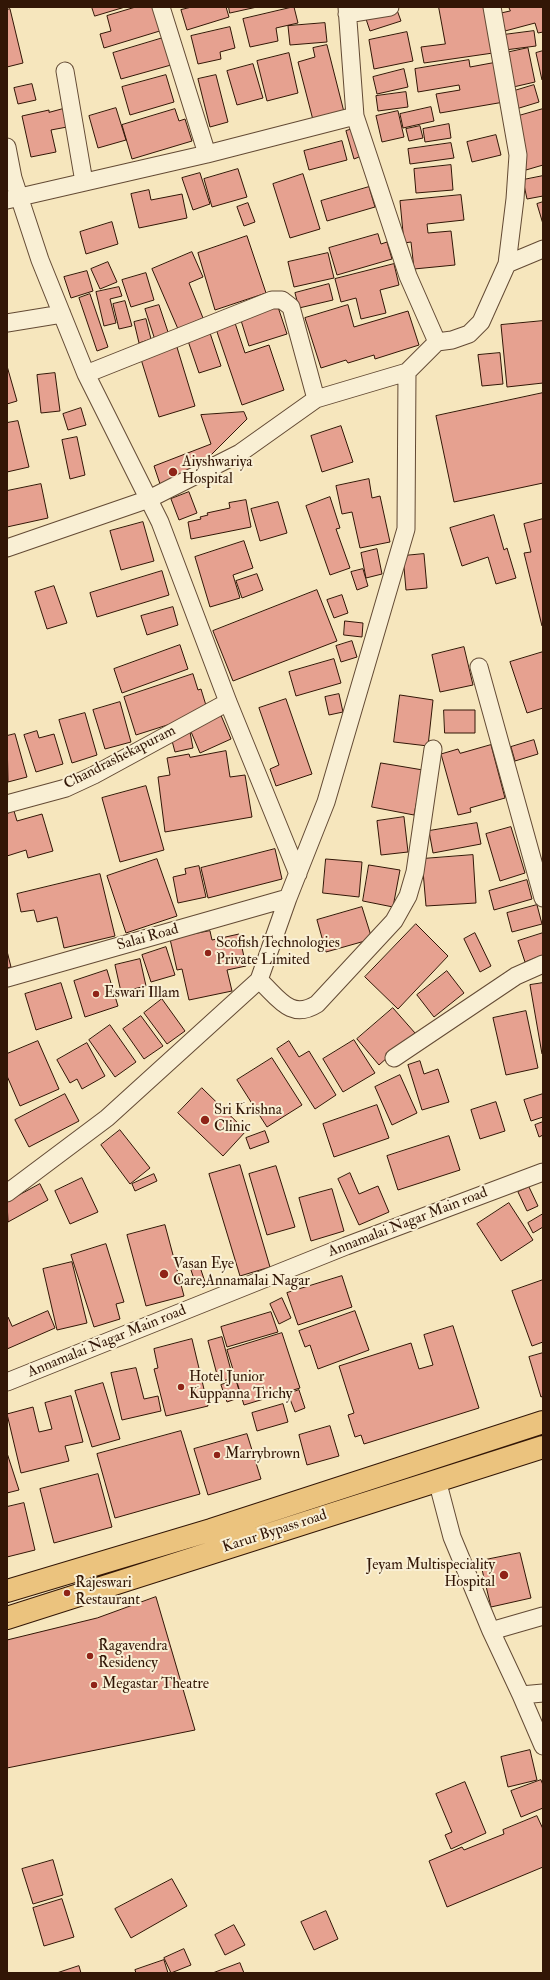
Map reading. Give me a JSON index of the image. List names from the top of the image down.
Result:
{
  "streets": {
    "main road": ["Karur Bypass road"],
    "street": ["Chandrashekapuram", "Salai Road", "Annamalai Nagar Main road"]
  },
  "places": [
    "Aiyshwariya Hospital",
    "Scofish Technologies Private Limited",
    "Eswari Illam",
    "Sri Krishna Clinic",
    "Vasan Eye Care,Annamalai Nagar",
    "Hotel Junior Kuppanna Trichy",
    "Marrybrown",
    "Jeyam Multispeciality Hospital",
    "Rajeswari Restaurant",
    "Ragavendra Residency",
    "Megastar Theatre"
  ]
}
